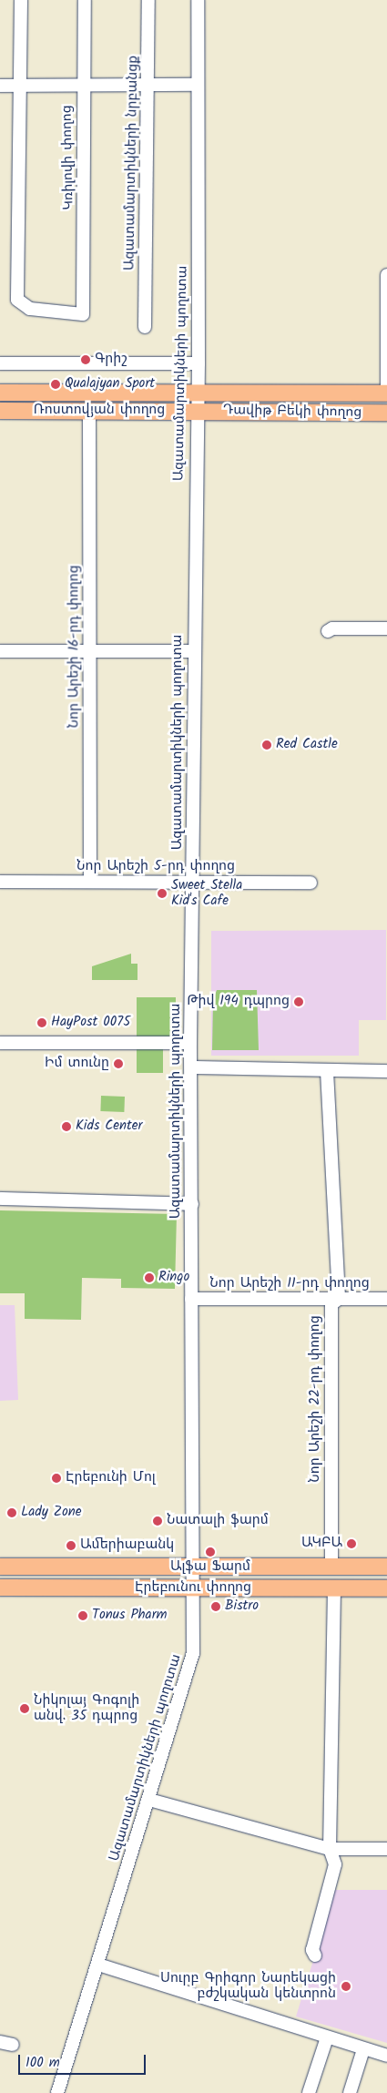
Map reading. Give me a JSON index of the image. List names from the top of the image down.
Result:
{
  "streets": {
    "main road": ["Ռոստովյան փողոց", "Դավիթ Բեկի փողոց", "Էրեբունու փողոց"],
    "street": [
      "Կռիլովի փողոց",
      "Ազատամարտիկների նրբանցք",
      "Ազատամարտիկների պողոտա",
      "Նոր Արեշի 16-րդ փողոց",
      "Նոր Արեշի 5-րդ փողոց",
      "Նոր Արեշի 11-րդ փողոց",
      "Նոր Արեշի 22-րդ փողոց"
    ]
  },
  "crossings": [
    ["Ազատամարտիկների պողոտա", "Ռոստովյան փողոց"],
    ["Ազատամարտիկների պողոտա", "Դավիթ Բեկի փողոց"],
    ["Ազատամարտիկների պողոտա", "Նոր Արեշի 5-րդ փողոց"],
    ["Ազատամարտիկների պողոտա", "Նոր Արեշի 11-րդ փողոց"],
    ["Ազատամարտիկների պողոտա", "Էրեբունու փողոց"],
    ["Ռոստովյան փողոց", "Դավիթ Բեկի փողոց"],
    ["Ռոստովյան փողոց", "Նոր Արեշի 16-րդ փողոց"],
    ["Նոր Արեշի 16-րդ փողոց", "Նոր Արեշի 5-րդ փողոց"],
    ["Նոր Արեշի 11-րդ փողոց", "Նոր Արեշի 22-րդ փողոց"],
    ["Նոր Արեշի 22-րդ փողոց", "Էրեբունու փողոց"]
  ],
  "places": [
    "Գրիշ",
    "Qualajyan Sport",
    "Red Castle",
    "Sweet Stella Kid's Cafe",
    "Թիվ 194 դպրոց",
    "HayPost 0075",
    "Իմ տունը",
    "Kids Center",
    "Ringo",
    "Էրեբունի Մոլ",
    "Lady Zone",
    "Նատալի ֆարմ",
    "ԱԿԲԱ",
    "Ամերիաբանկ",
    "Ալֆա Ֆարմ",
    "Bistro",
    "Tonus Pharm",
    "Նիկոլայ Գոգոլի անվ. 35 դպրոց",
    "Սուրբ Գրիգոր Նարեկացի բժշկական կենտրոն"
  ],
  "scale_bar": "100 m"
}
